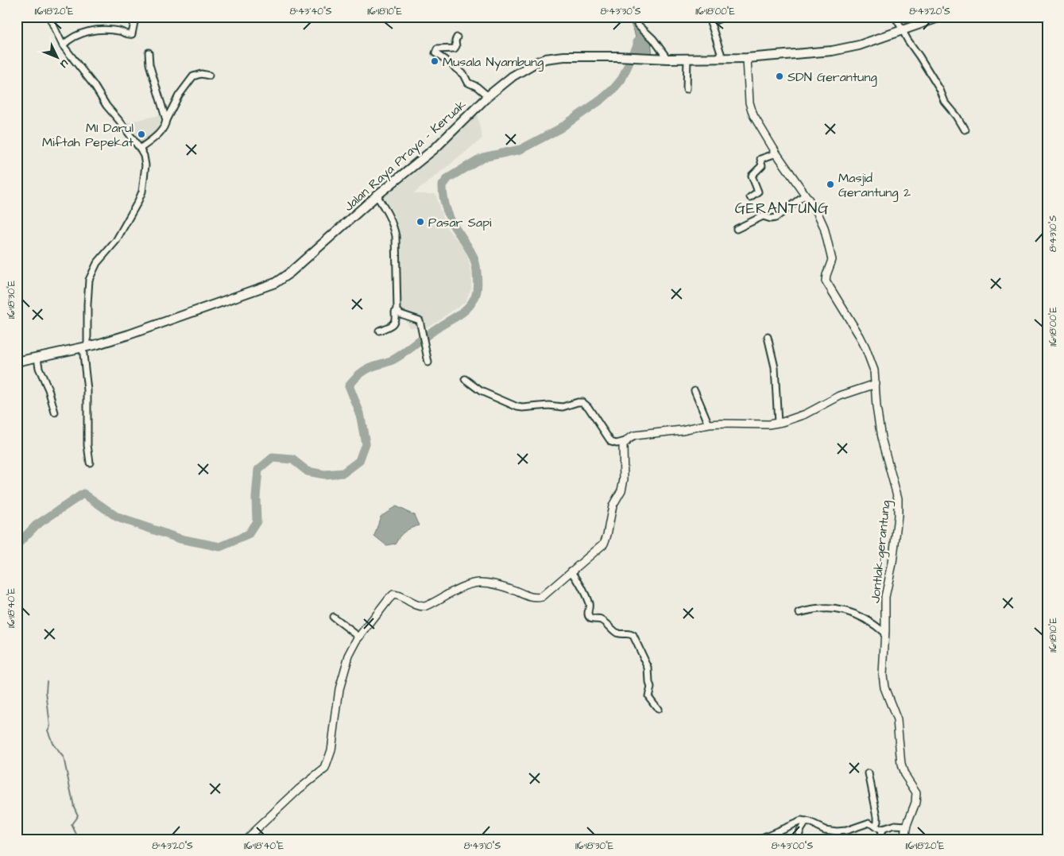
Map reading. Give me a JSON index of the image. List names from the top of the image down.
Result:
{
  "streets": {
    "main road": ["Jalan Raya Praya - Keruak"],
    "street": ["Jontlak-gerantung"]
  },
  "crossings": [
    ["Jalan Raya Praya - Keruak", "Jontlak-gerantung"]
  ],
  "districts": ["GERANTUNG"],
  "places": [
    "Musala Nyambung",
    "SDN Gerantung",
    "MI Darul Miftah Pepekat",
    "Masjid Gerantung 2",
    "Pasar Sapi"
  ],
  "north": "bottom right",
  "coordinates": [
    "116°18'20\"E",
    "8°43'40\"S",
    "116°18'10\"E",
    "8°43'30\"S",
    "116°18'00\"E",
    "8°43'20\"S",
    "8°43'10\"S",
    "116°18'30\"E",
    "116°18'40\"E",
    "8°43'00\"S"
  ]
}
